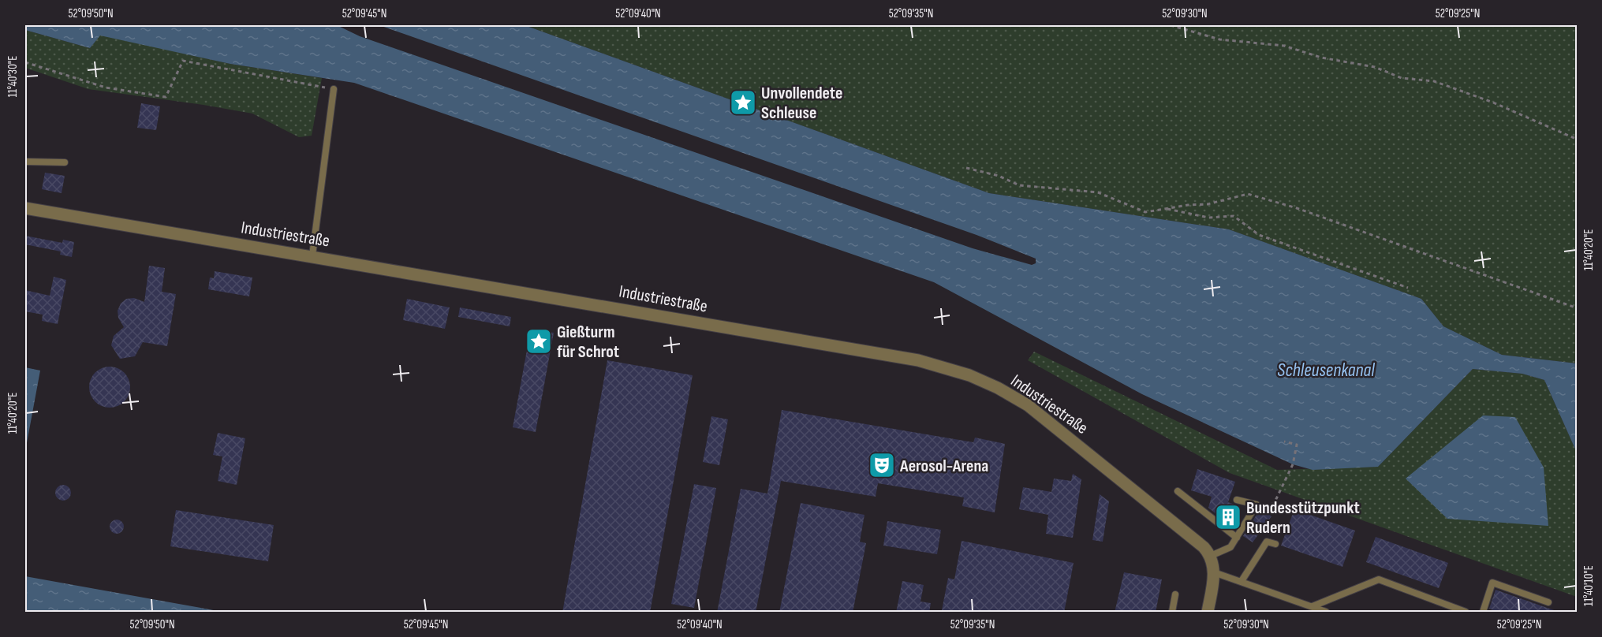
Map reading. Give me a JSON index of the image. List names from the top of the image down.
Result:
{
  "streets": {
    "street": ["Industriestraße"]
  },
  "water": ["Schleusenkanal"],
  "places": {
    "place": ["Unvollendete Schleuse", "Gießturm für Schrot"],
    "theatre": ["Aerosol-Arena"],
    "building": ["Bundesstützpunkt Rudern"]
  },
  "coordinates": [
    "52°09'50\"N",
    "52°09'45\"N",
    "52°09'40\"N",
    "52°09'35\"N",
    "52°09'30\"N",
    "52°09'25\"N",
    "11°40'30\"E",
    "11°40'20\"E",
    "11°40'10\"E"
  ]
}
